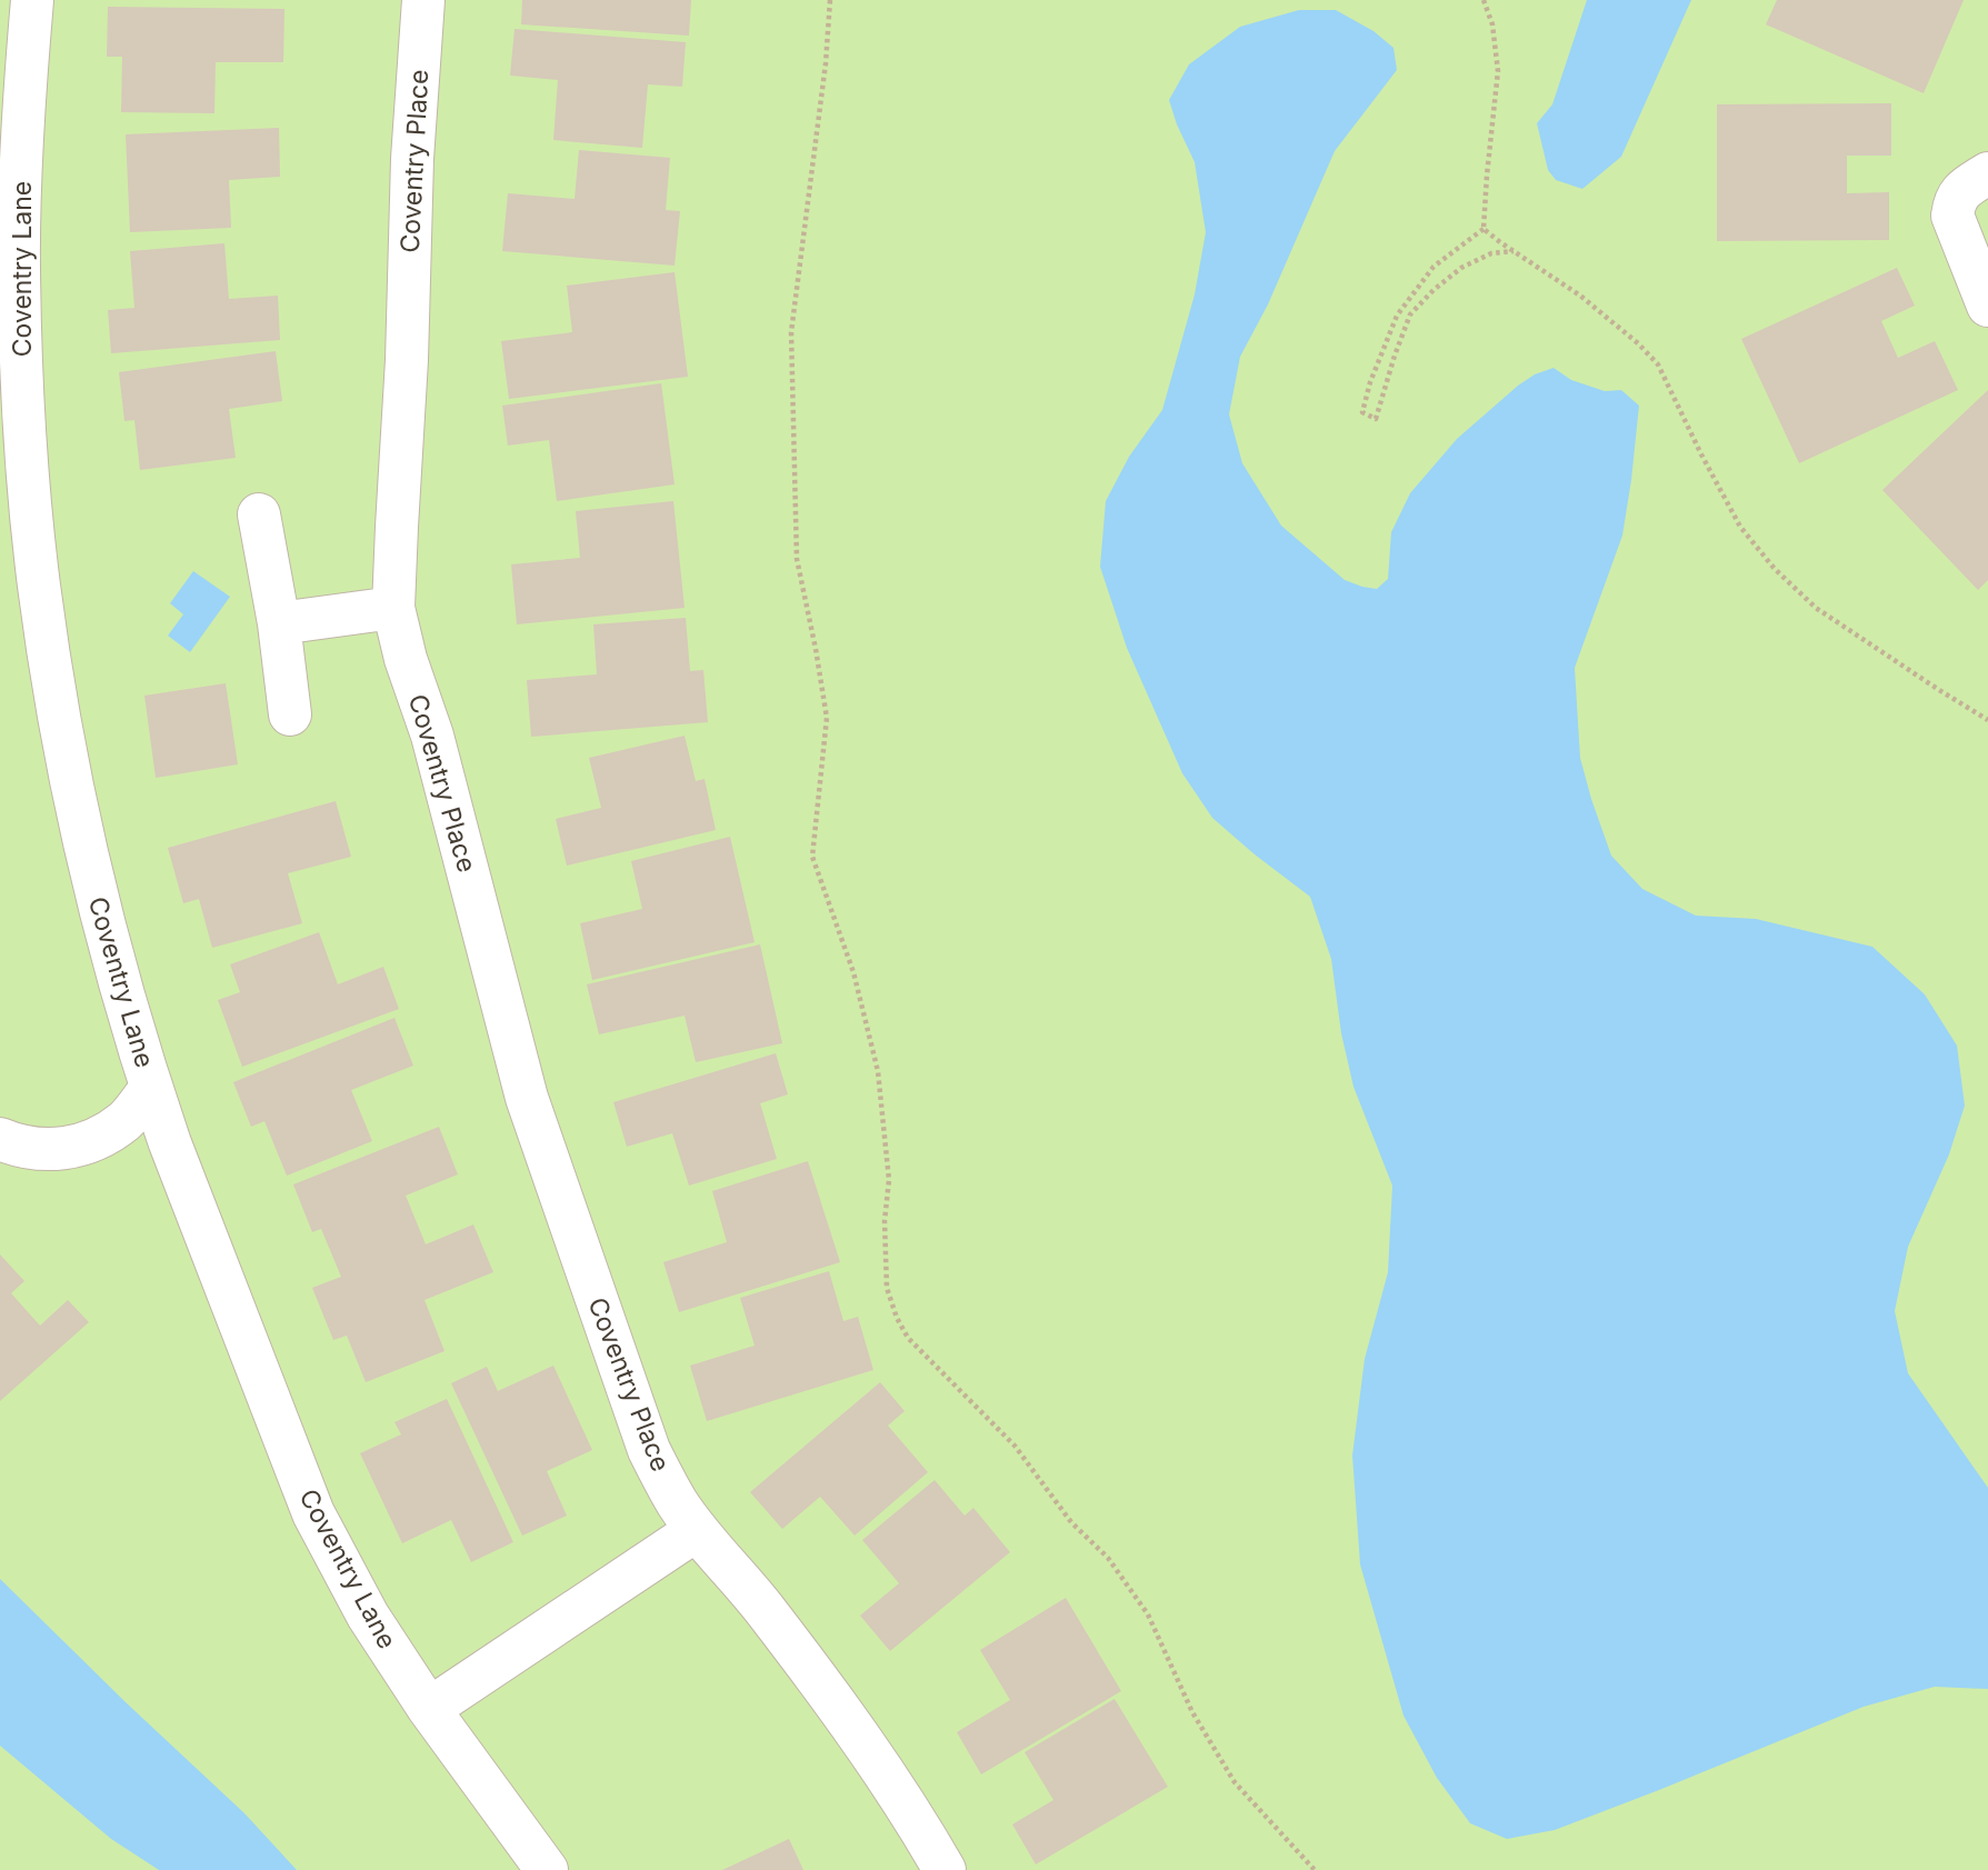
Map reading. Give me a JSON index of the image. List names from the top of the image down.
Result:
{
  "streets": {
    "street": ["Coventry Place", "Coventry Lane"]
  }
}
